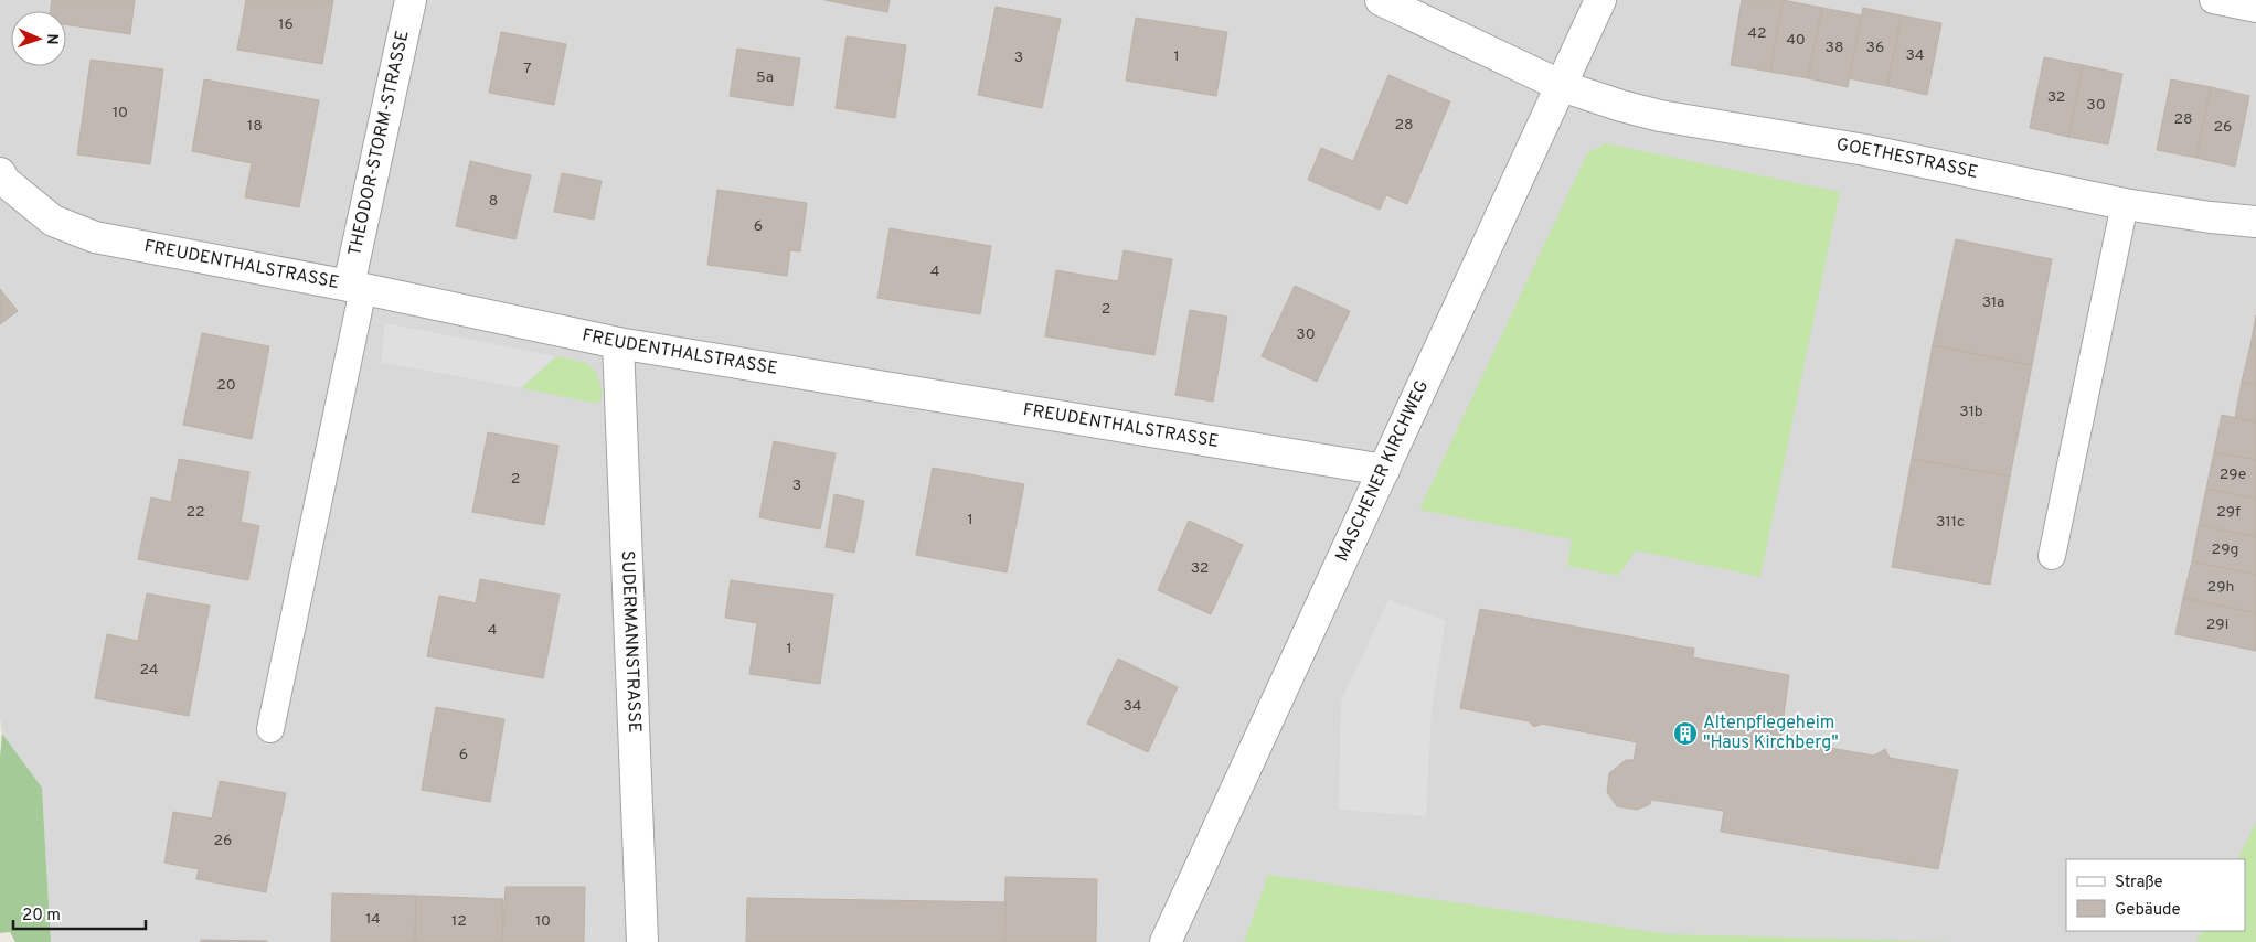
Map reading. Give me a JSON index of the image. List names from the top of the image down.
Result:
{
  "streets": {
    "street": [
      "THEODOR-STORM-STRASSE",
      "GOETHESTRASSE",
      "FREUDENTHALSTRASSE",
      "MASCHENER KIRCHWEG",
      "SUDERMANNSTRASSE"
    ]
  },
  "crossings": [
    ["THEODOR-STORM-STRASSE", "FREUDENTHALSTRASSE"],
    ["GOETHESTRASSE", "MASCHENER KIRCHWEG"],
    ["FREUDENTHALSTRASSE", "MASCHENER KIRCHWEG"],
    ["FREUDENTHALSTRASSE", "SUDERMANNSTRASSE"]
  ],
  "places": {
    "building": ["Altenpflegeheim \"Haus Kirchberg\""]
  },
  "house_numbers": [
    "16",
    "42",
    "40",
    "38",
    "36",
    "34",
    "1",
    "3",
    "7",
    "5a",
    "32",
    "30",
    "10",
    "28",
    "28",
    "18",
    "26",
    "8",
    "6",
    "4",
    "31a",
    "2",
    "30",
    "20",
    "31b",
    "29e",
    "2",
    "3",
    "22",
    "29f",
    "1",
    "311c",
    "29g",
    "32",
    "29h",
    "29i",
    "4",
    "1",
    "24",
    "34",
    "6",
    "26",
    "14",
    "12",
    "10"
  ],
  "legend": ["Straße", "Gebäude"],
  "scale_bar": "20 m",
  "north": "right"
}
